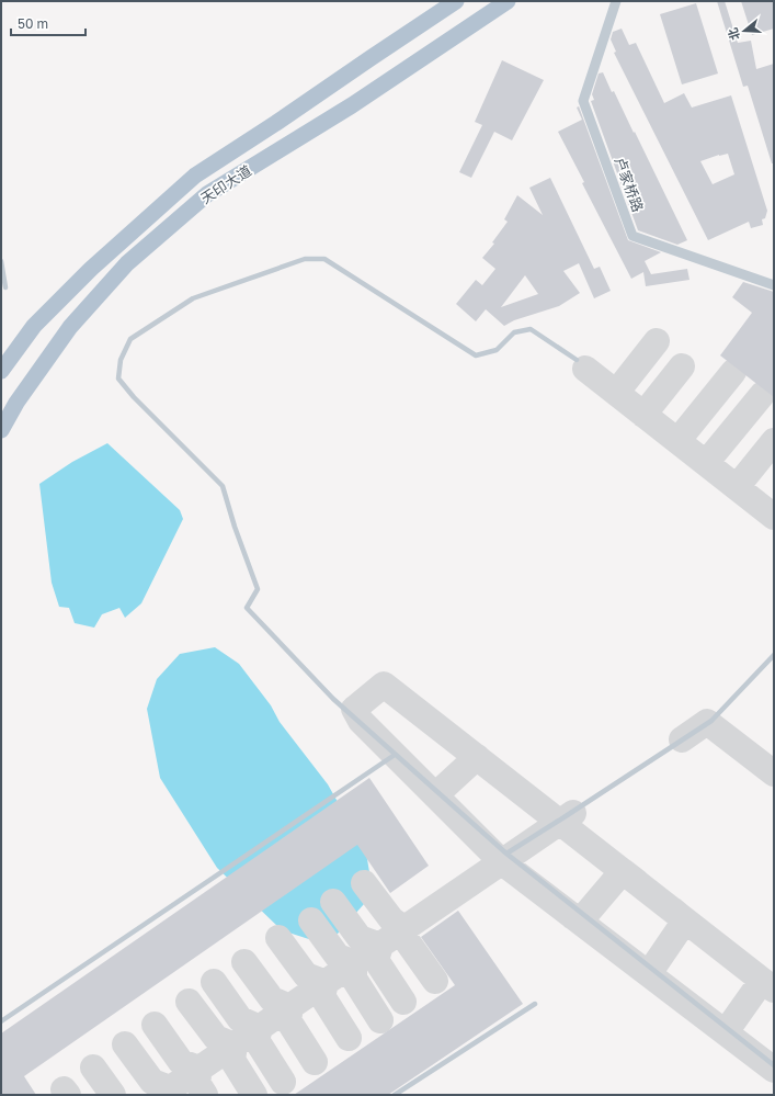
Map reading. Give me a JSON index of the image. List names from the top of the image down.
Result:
{
  "streets": {
    "main road": ["天印大道"],
    "street": ["卢家桥路"]
  },
  "scale_bar": "50 m",
  "north": "left"
}
